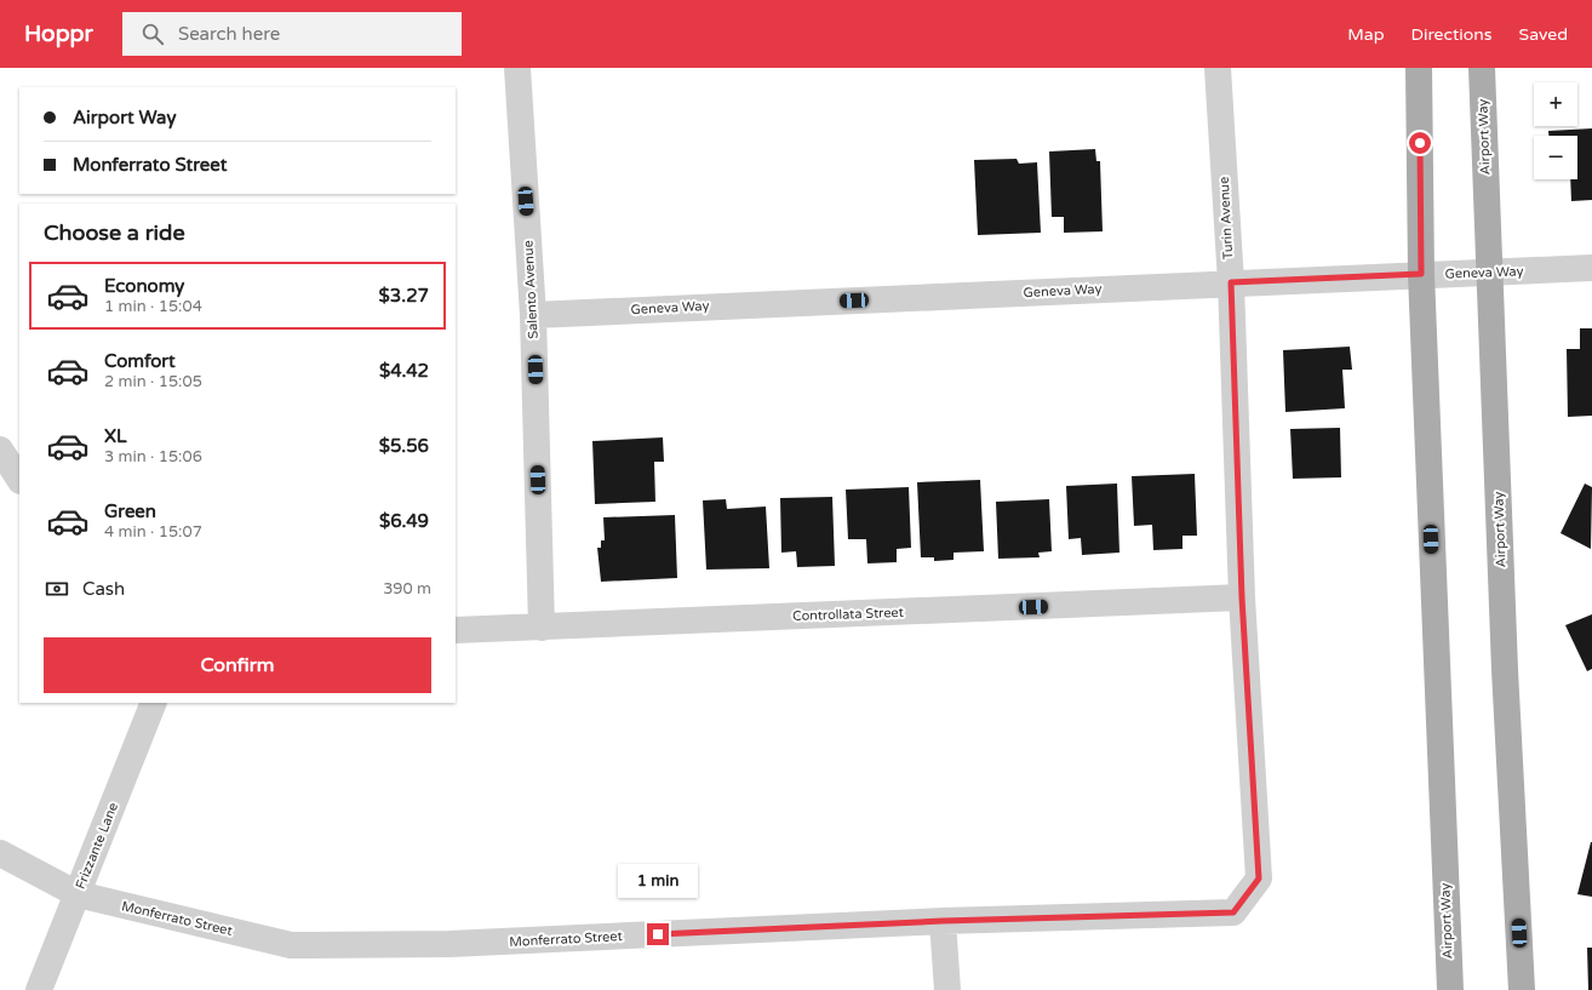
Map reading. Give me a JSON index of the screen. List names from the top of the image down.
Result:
{
  "streets": {
    "main road": ["Airport Way"],
    "street": [
      "Turin Avenue",
      "Geneva Way",
      "Salento Avenue",
      "Controllata Street",
      "Frizzante Lane",
      "Monferrato Street"
    ]
  },
  "crossings": [
    ["Airport Way", "Geneva Way"],
    ["Turin Avenue", "Geneva Way"],
    ["Turin Avenue", "Controllata Street"],
    ["Turin Avenue", "Monferrato Street"],
    ["Geneva Way", "Salento Avenue"],
    ["Salento Avenue", "Controllata Street"],
    ["Frizzante Lane", "Monferrato Street"]
  ],
  "page": {
    "header": "Hoppr",
    "search": "Search here",
    "nav": ["Map", "Directions", "Saved"],
    "map_buttons": ["+", "−"],
    "banner": ["Airport Way", "Monferrato Street"],
    "heading": "Choose a ride",
    "list": [
      {
        "name": "Economy",
        "note": "1 min · 15:04",
        "value": "$3.27"
      },
      {
        "name": "Comfort",
        "note": "2 min · 15:05",
        "value": "$4.42"
      },
      {
        "name": "XL",
        "note": "3 min · 15:06",
        "value": "$5.56"
      },
      {
        "name": "Green",
        "note": "4 min · 15:07",
        "value": "$6.49"
      }
    ],
    "pay": ["Cash", "390 m"],
    "buttons": "Confirm",
    "bubble": "1 min"
  }
}
